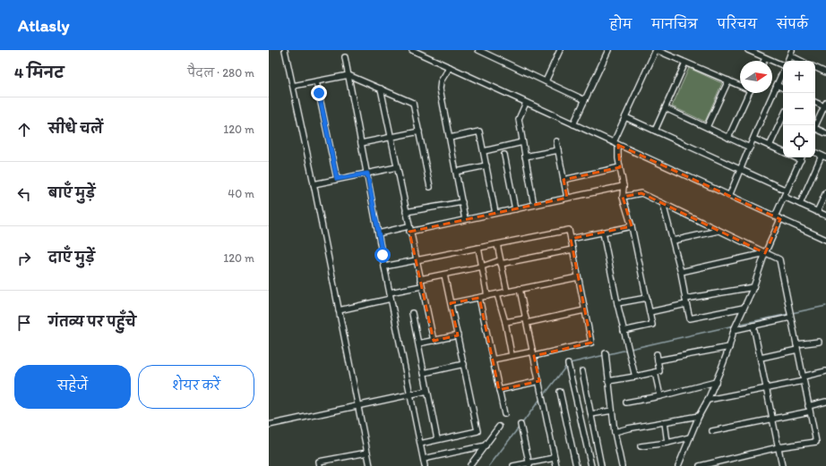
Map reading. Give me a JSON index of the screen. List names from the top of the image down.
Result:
{
  "north": "right",
  "page": {
    "header": "Atlasly",
    "nav": [
      "होम",
      "मानचित्र",
      "परिचय",
      "संपर्क"
    ],
    "heading": ["4 मिनट", "पैदल · 280 m"],
    "map_buttons": ["+", "−"],
    "list": [
      ["सीधे चलें", "120 m"],
      ["बाएँ मुड़ें", "40 m"],
      ["दाएँ मुड़ें", "120 m"],
      "गंतव्य पर पहुँचे"
    ],
    "buttons": ["सहेजें", "शेयर करें"]
  }
}
